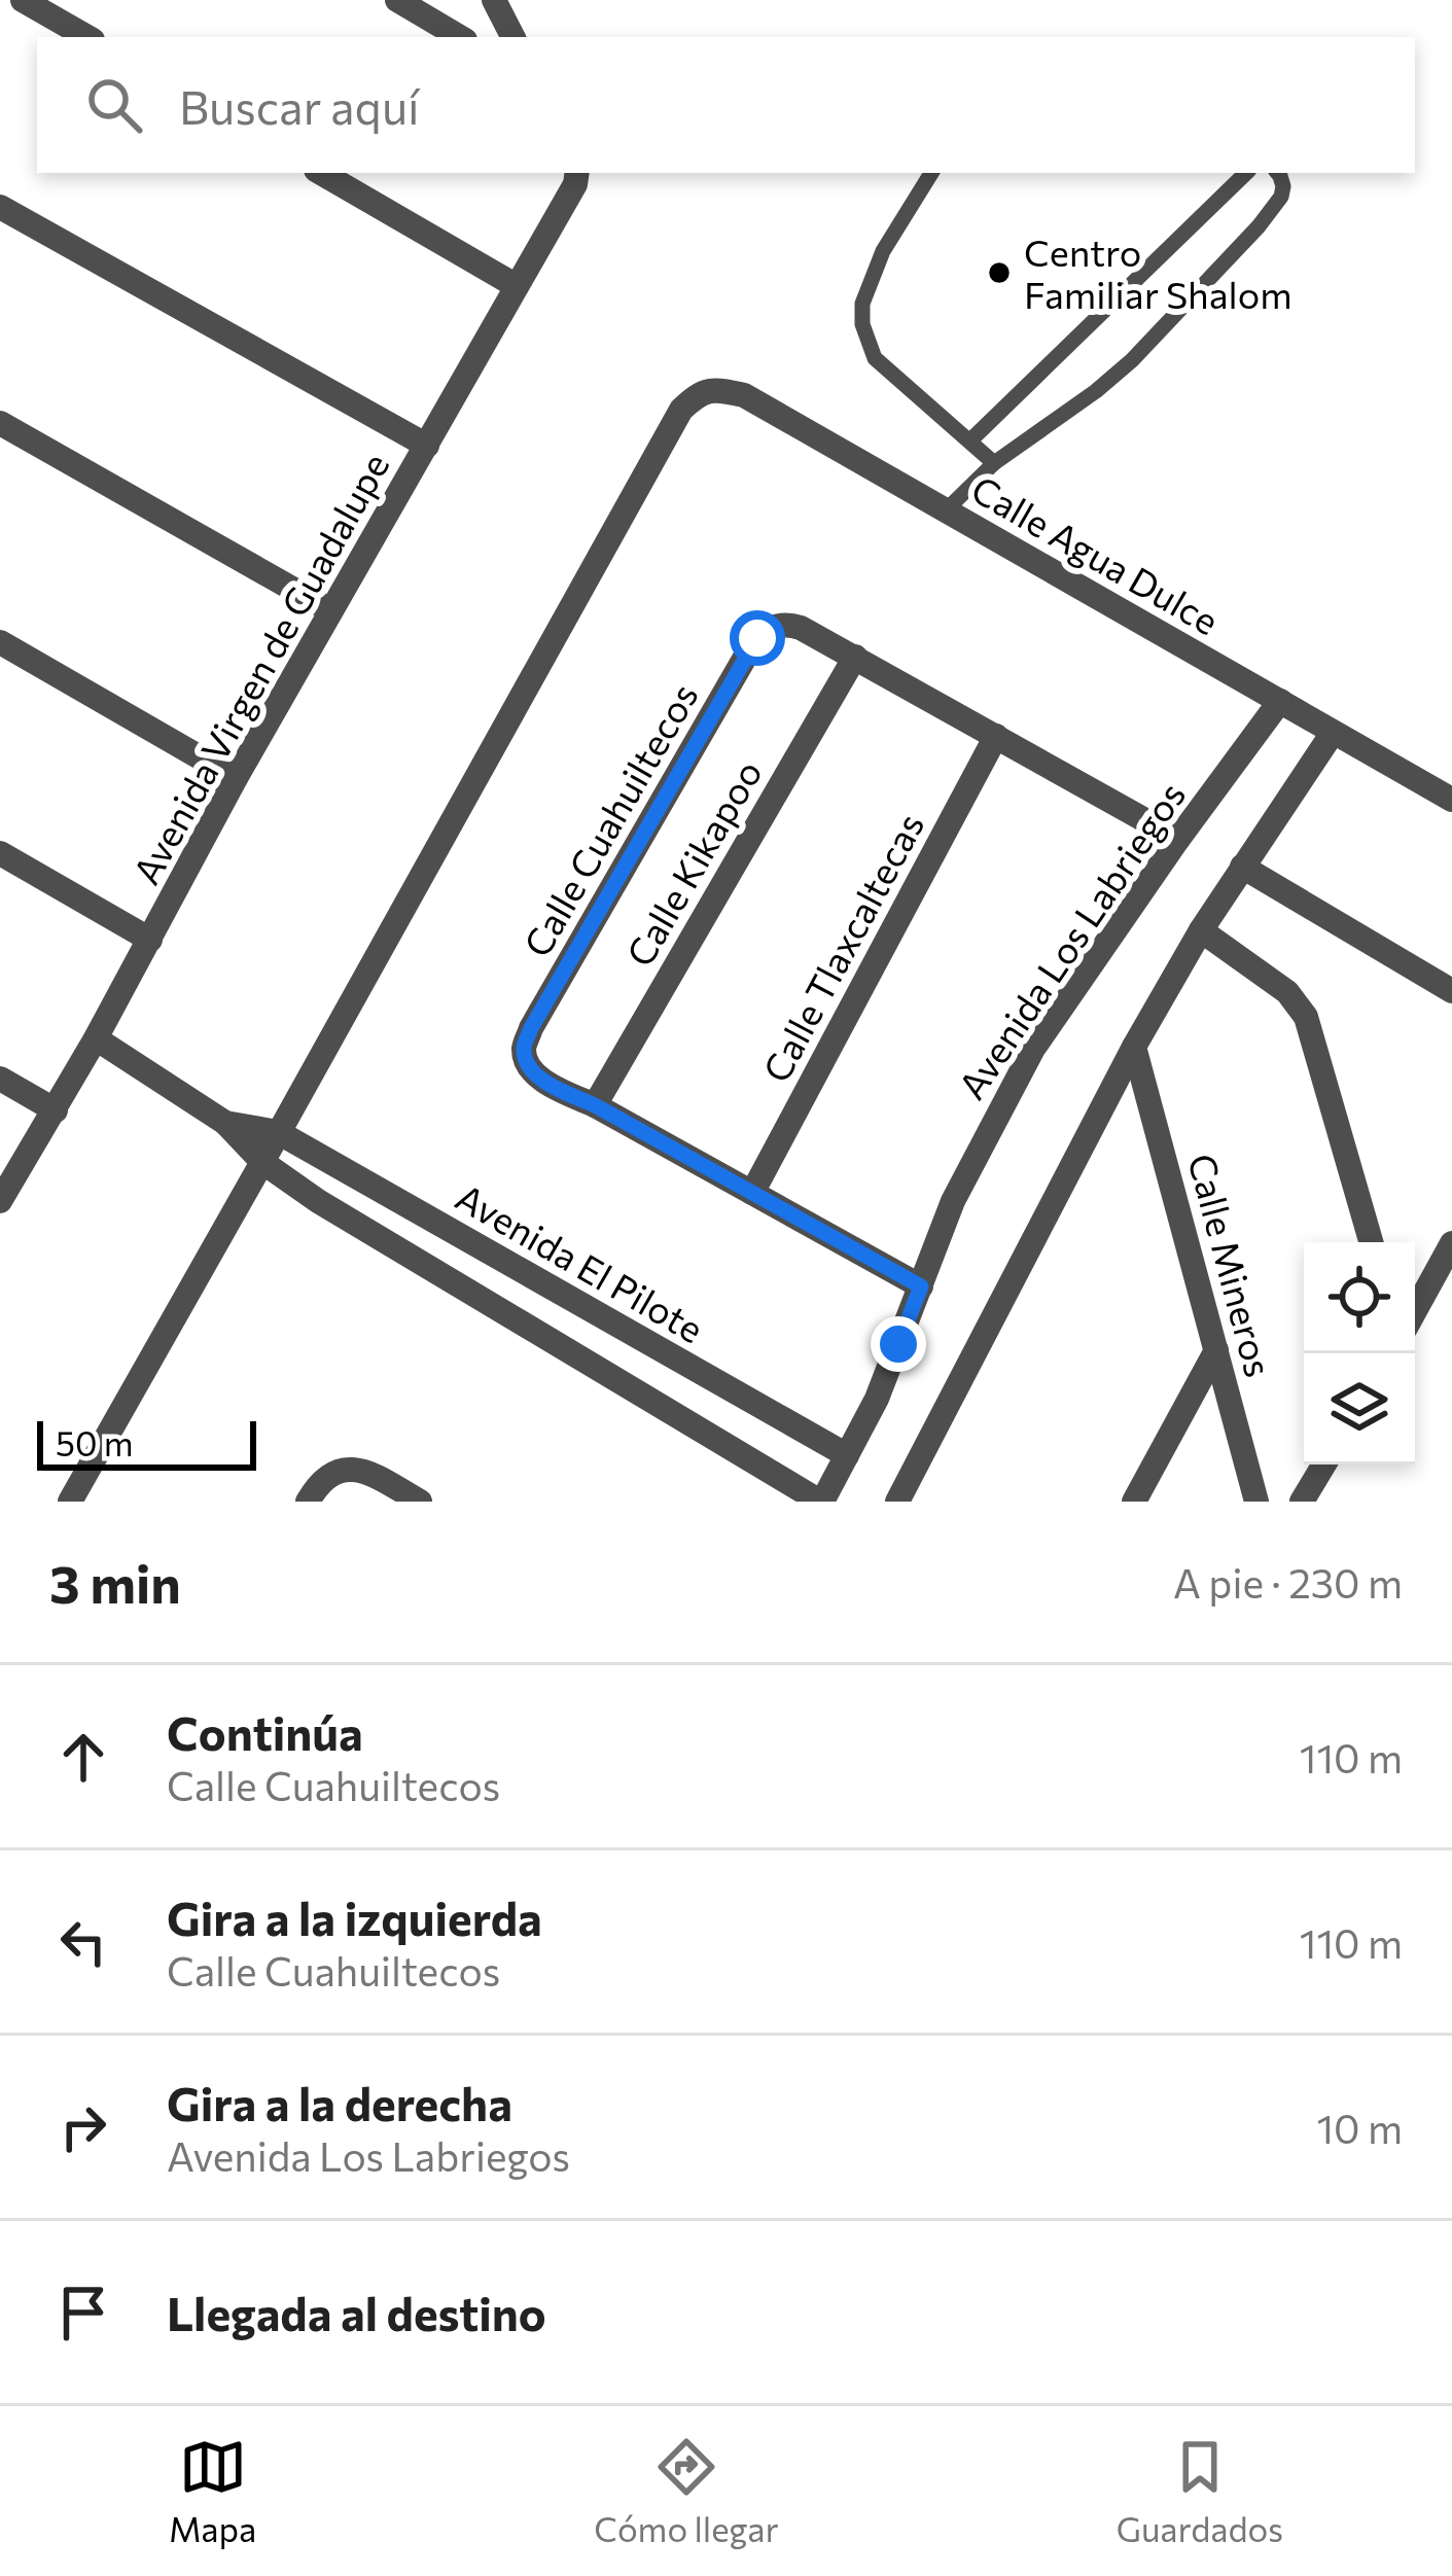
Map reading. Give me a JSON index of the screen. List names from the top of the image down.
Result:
{
  "streets": {
    "street": [
      "Calle Agua Dulce",
      "Avenida Virgen de Guadalupe",
      "Calle Cuahuiltecos",
      "Calle Kikapoo",
      "Avenida Los Labriegos",
      "Calle Tlaxcaltecas",
      "Avenida El Pilote",
      "Calle Mineros"
    ]
  },
  "crossings": [
    ["Calle Agua Dulce", "Avenida Los Labriegos"],
    ["Calle Agua Dulce", "Avenida El Pilote"],
    ["Calle Cuahuiltecos", "Calle Kikapoo"],
    ["Calle Cuahuiltecos", "Avenida Los Labriegos"],
    ["Calle Cuahuiltecos", "Calle Tlaxcaltecas"],
    ["Avenida Los Labriegos", "Avenida El Pilote"]
  ],
  "places": ["Centro Familiar Shalom"],
  "scale_bar": "50 m",
  "page": {
    "search": "Buscar aquí",
    "scale": "50 m",
    "heading": ["3 min", "A pie · 230 m"],
    "list": [
      ["Continúa", "Calle Cuahuiltecos", "110 m"],
      ["Gira a la izquierda", "Calle Cuahuiltecos", "110 m"],
      ["Gira a la derecha", "Avenida Los Labriegos", "10 m"],
      "Llegada al destino"
    ],
    "nav": ["Mapa", "Cómo llegar", "Guardados"]
  }
}
